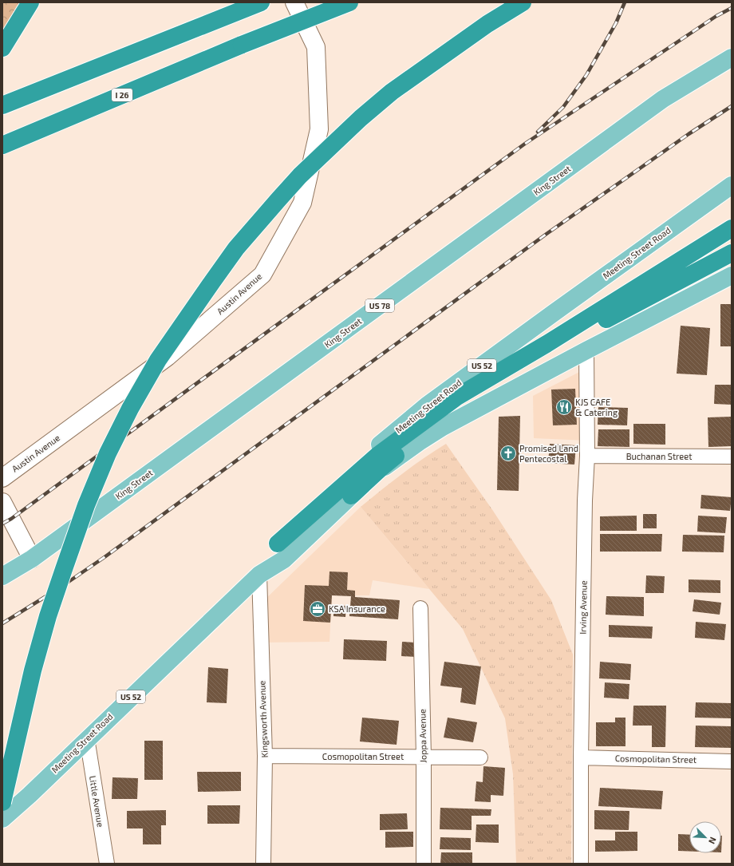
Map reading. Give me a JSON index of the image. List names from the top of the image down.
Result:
{
  "streets": {
    "highway": ["I 26"],
    "main road": [
      "King Street",
      "Meeting Street Road",
      "US 78",
      "US 52"
    ],
    "street": [
      "Austin Avenue",
      "Buchanan Street",
      "Irving Avenue",
      "Kingsworth Avenue",
      "Joppa Avenue",
      "Cosmopolitan Street",
      "Little Avenue"
    ]
  },
  "crossings": [
    ["Meeting Street Road", "Irving Avenue"],
    ["Meeting Street Road", "Kingsworth Avenue"],
    ["Meeting Street Road", "Little Avenue"],
    ["Buchanan Street", "Irving Avenue"],
    ["Irving Avenue", "Cosmopolitan Street"],
    ["Kingsworth Avenue", "Cosmopolitan Street"],
    ["Joppa Avenue", "Cosmopolitan Street"]
  ],
  "places": {
    "restaurant": ["KJS CAFE & Catering"],
    "church": ["Promised Land Pentecostal"],
    "office": ["KSA Insurance"]
  },
  "north": "bottom right"
}
